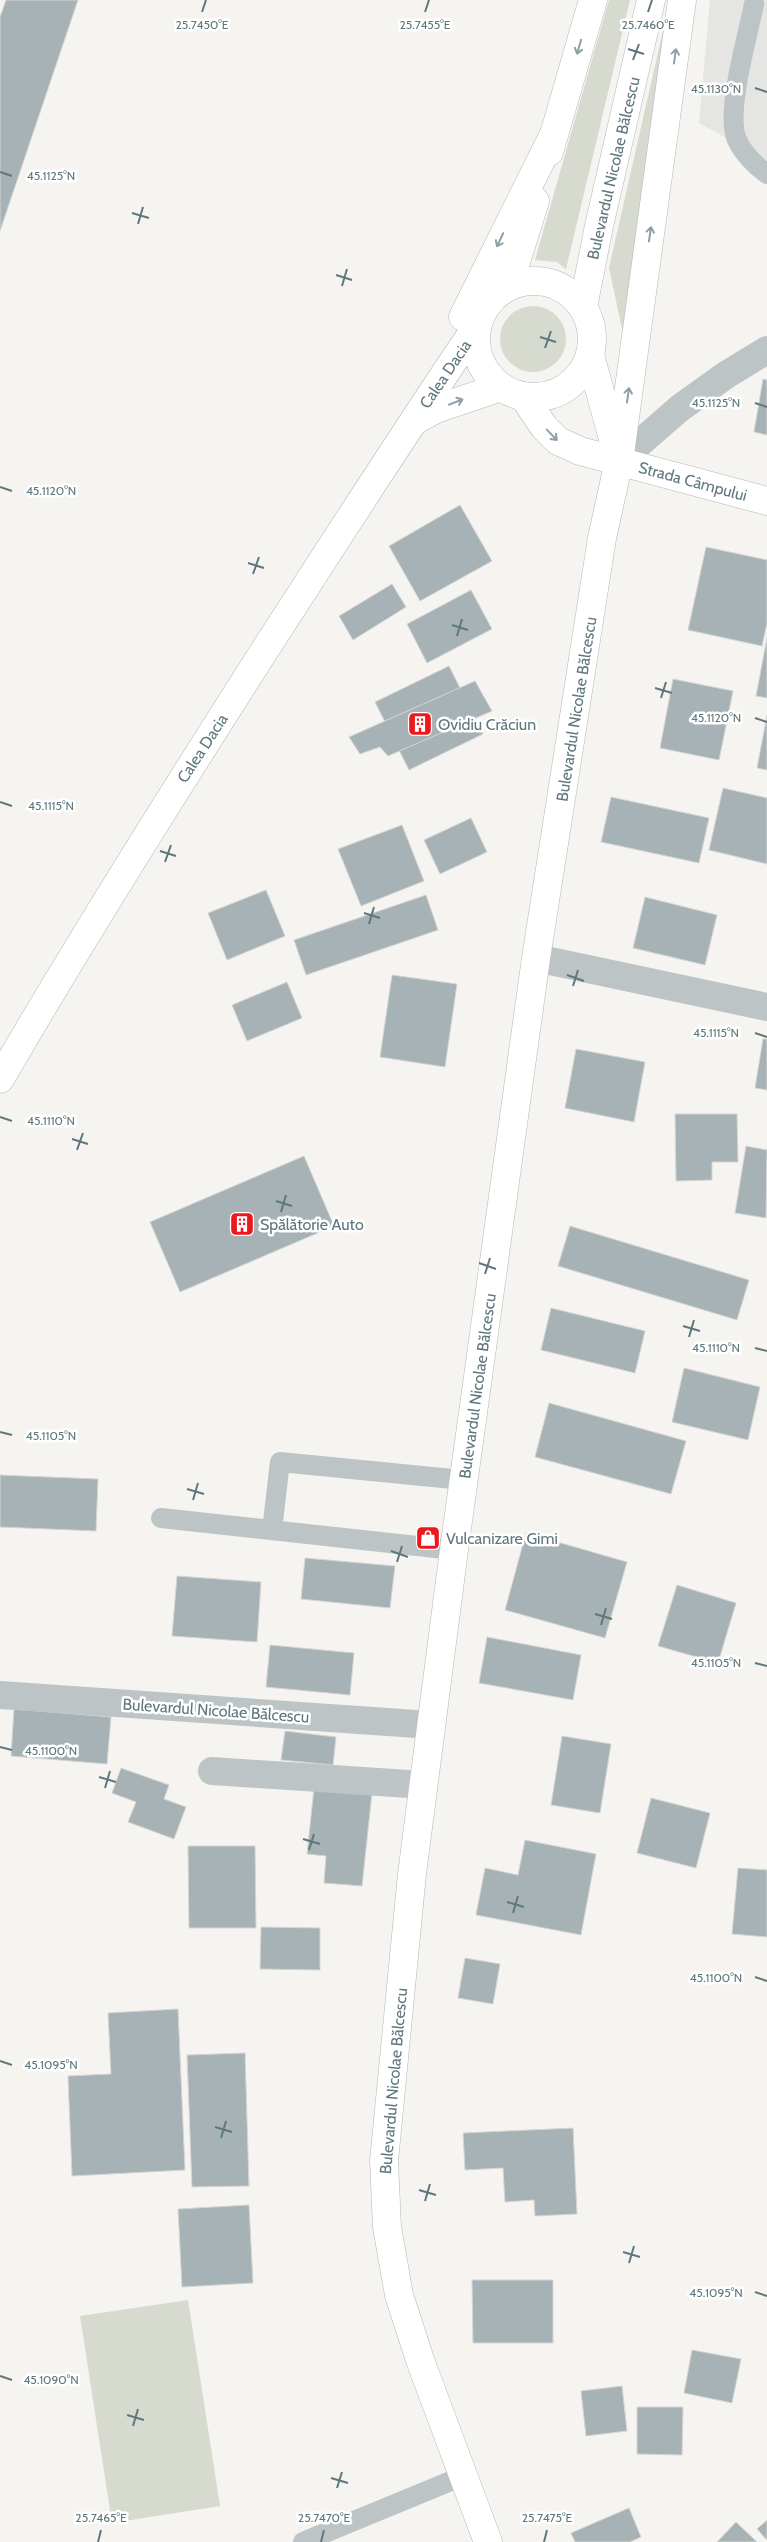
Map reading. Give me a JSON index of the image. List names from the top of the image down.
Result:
{
  "streets": {
    "main road": ["Bulevardul Nicolae Bălcescu", "Calea Dacia", "Strada Câmpului"]
  },
  "crossings": [
    ["Bulevardul Nicolae Bălcescu", "Calea Dacia"],
    ["Bulevardul Nicolae Bălcescu", "Strada Câmpului"],
    ["Calea Dacia", "Strada Câmpului"]
  ],
  "one_way": ["Strada Câmpului"],
  "places": {
    "building": ["Ovidiu Crăciun", "Spălătorie Auto"],
    "shop": ["Vulcanizare Gimi"]
  },
  "coordinates": [
    "25.7450°E",
    "25.7455°E",
    "25.7460°E",
    "45.1130°N",
    "45.1125°N",
    "45.1120°N",
    "45.1115°N",
    "45.1110°N",
    "45.1105°N",
    "45.1100°N",
    "45.1095°N",
    "45.1090°N",
    "25.7465°E",
    "25.7470°E",
    "25.7475°E"
  ]
}
